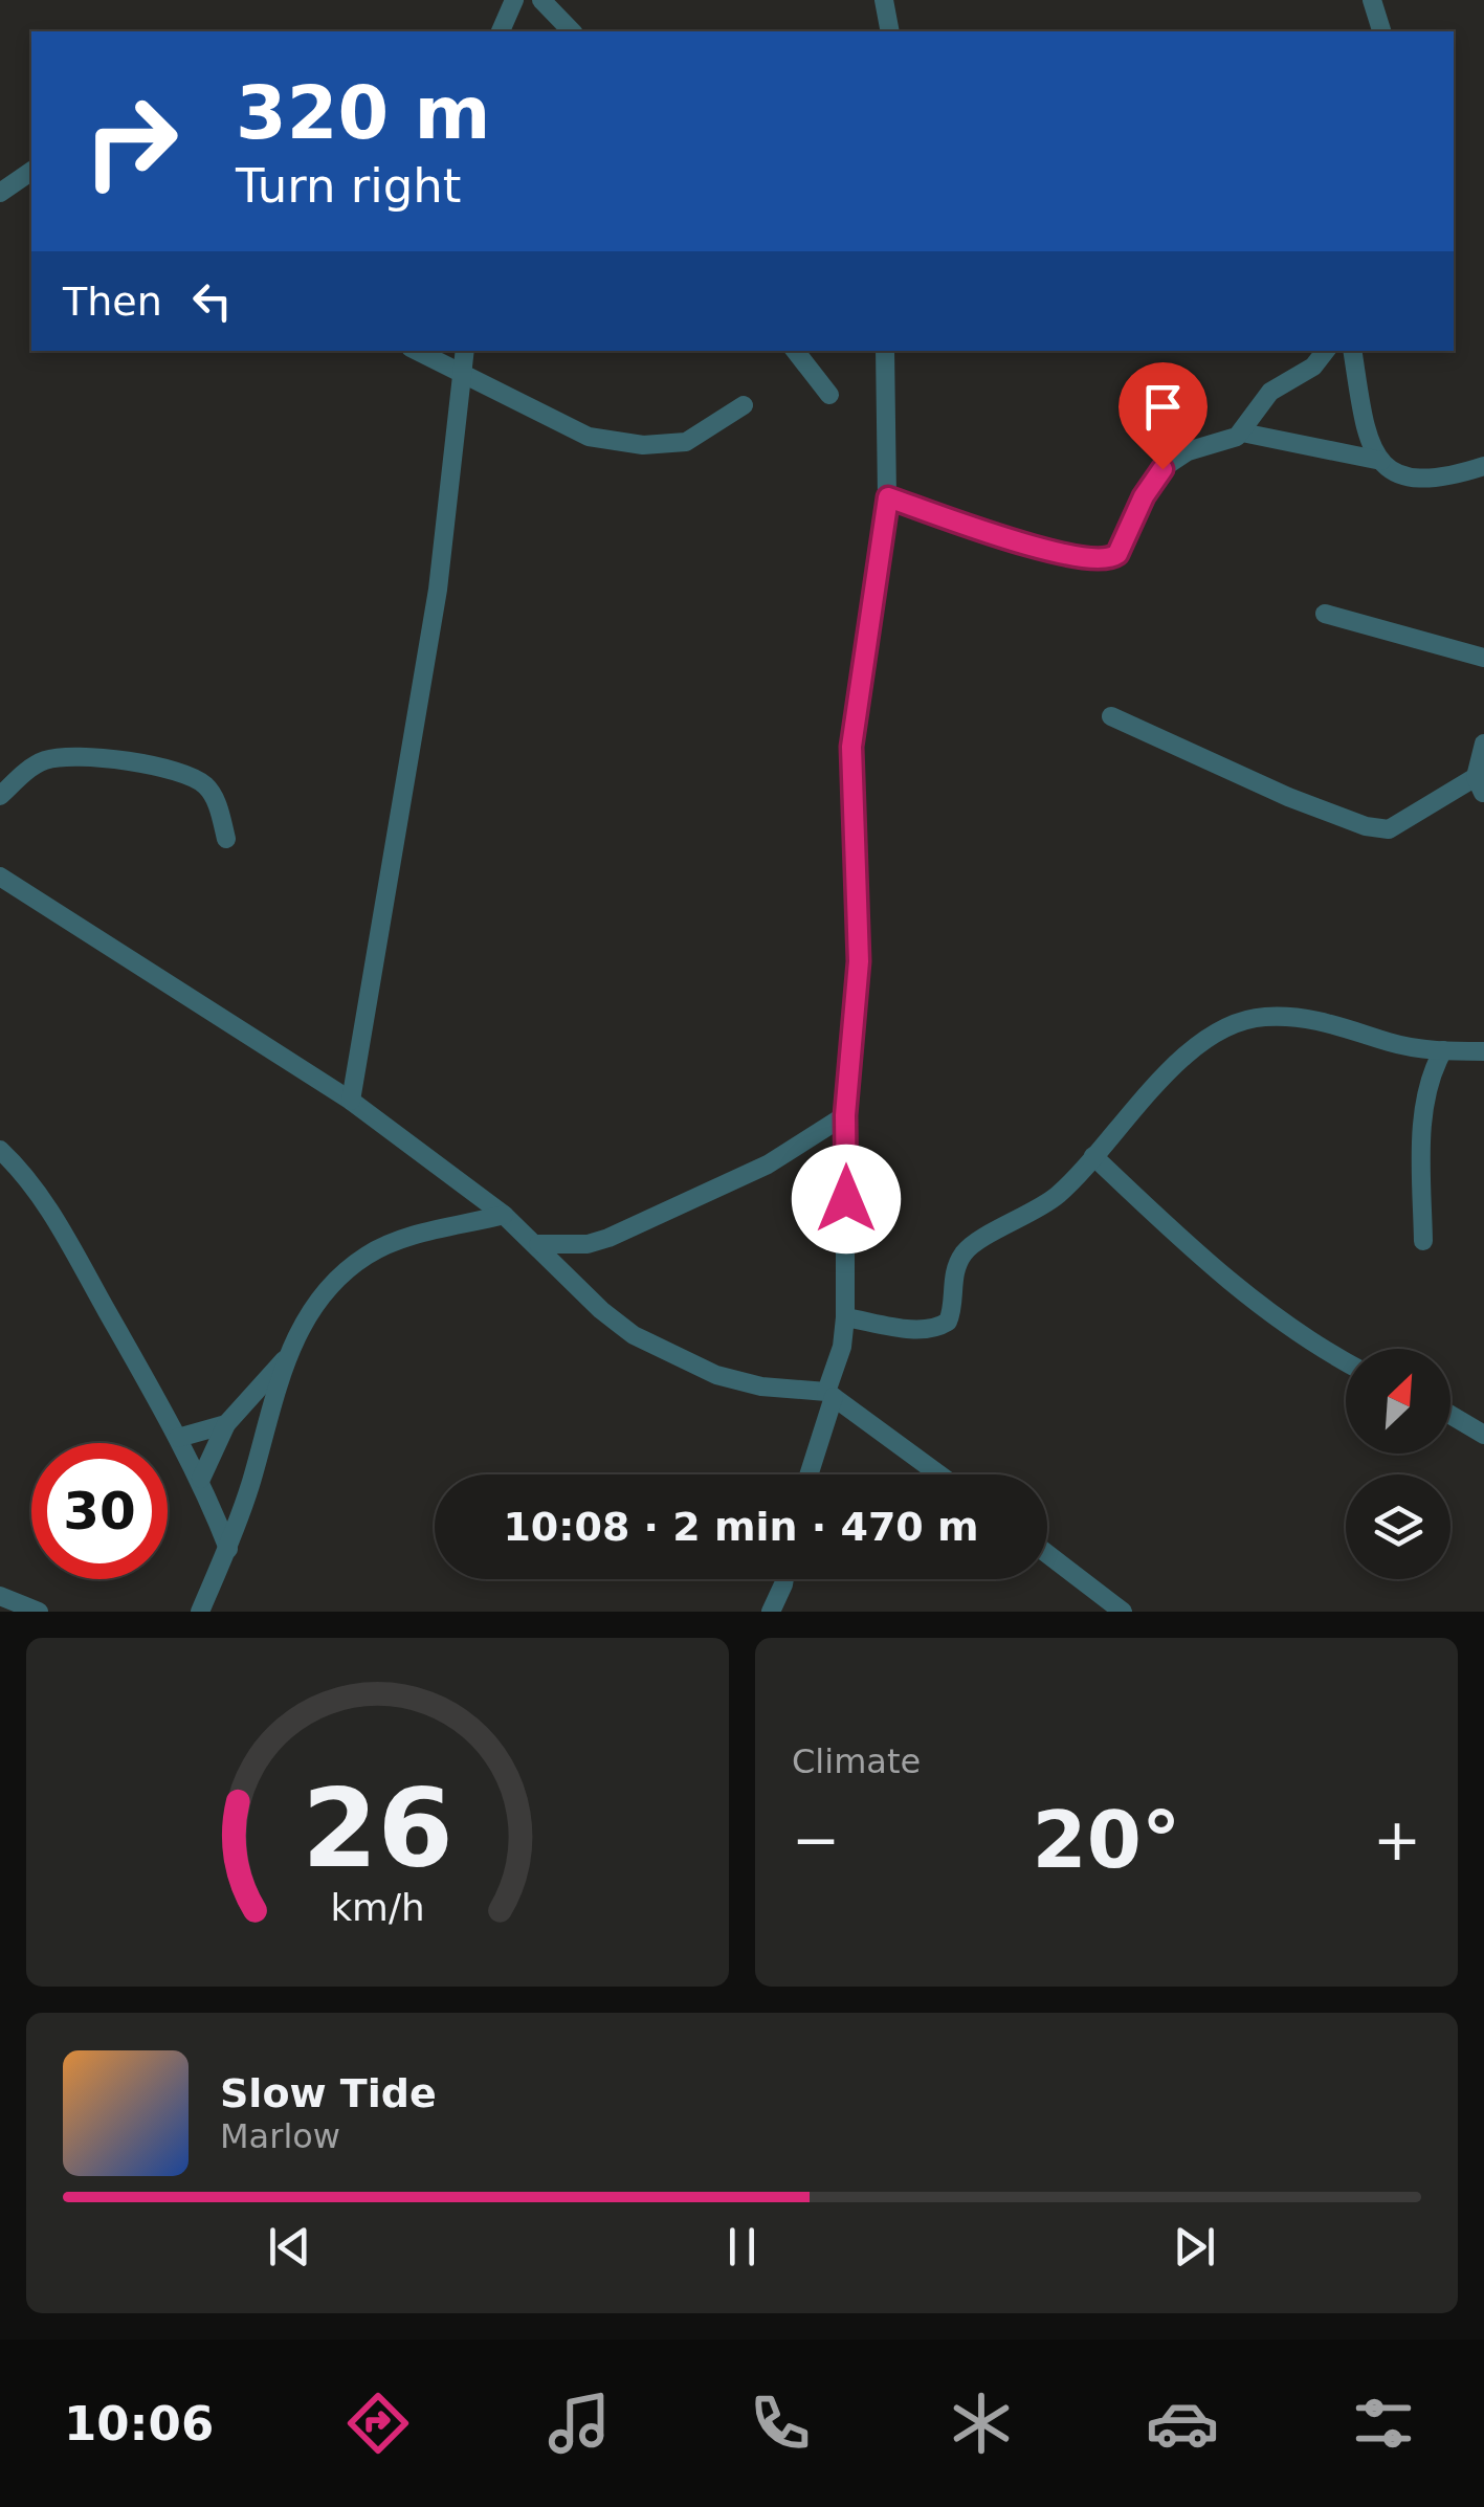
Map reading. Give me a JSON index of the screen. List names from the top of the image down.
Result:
{
  "north": "top right",
  "page": {
    "turn": ["320 m", "Turn right"],
    "then": "Then",
    "limit": "30",
    "trip": "10:08 · 2 min · 470 m",
    "tile": "Climate",
    "heat": ["−", "20°", "+"],
    "song": ["Slow Tide", "Marlow"],
    "tabs": "10:06",
    "gauge": ["26", "km/h"]
  }
}
